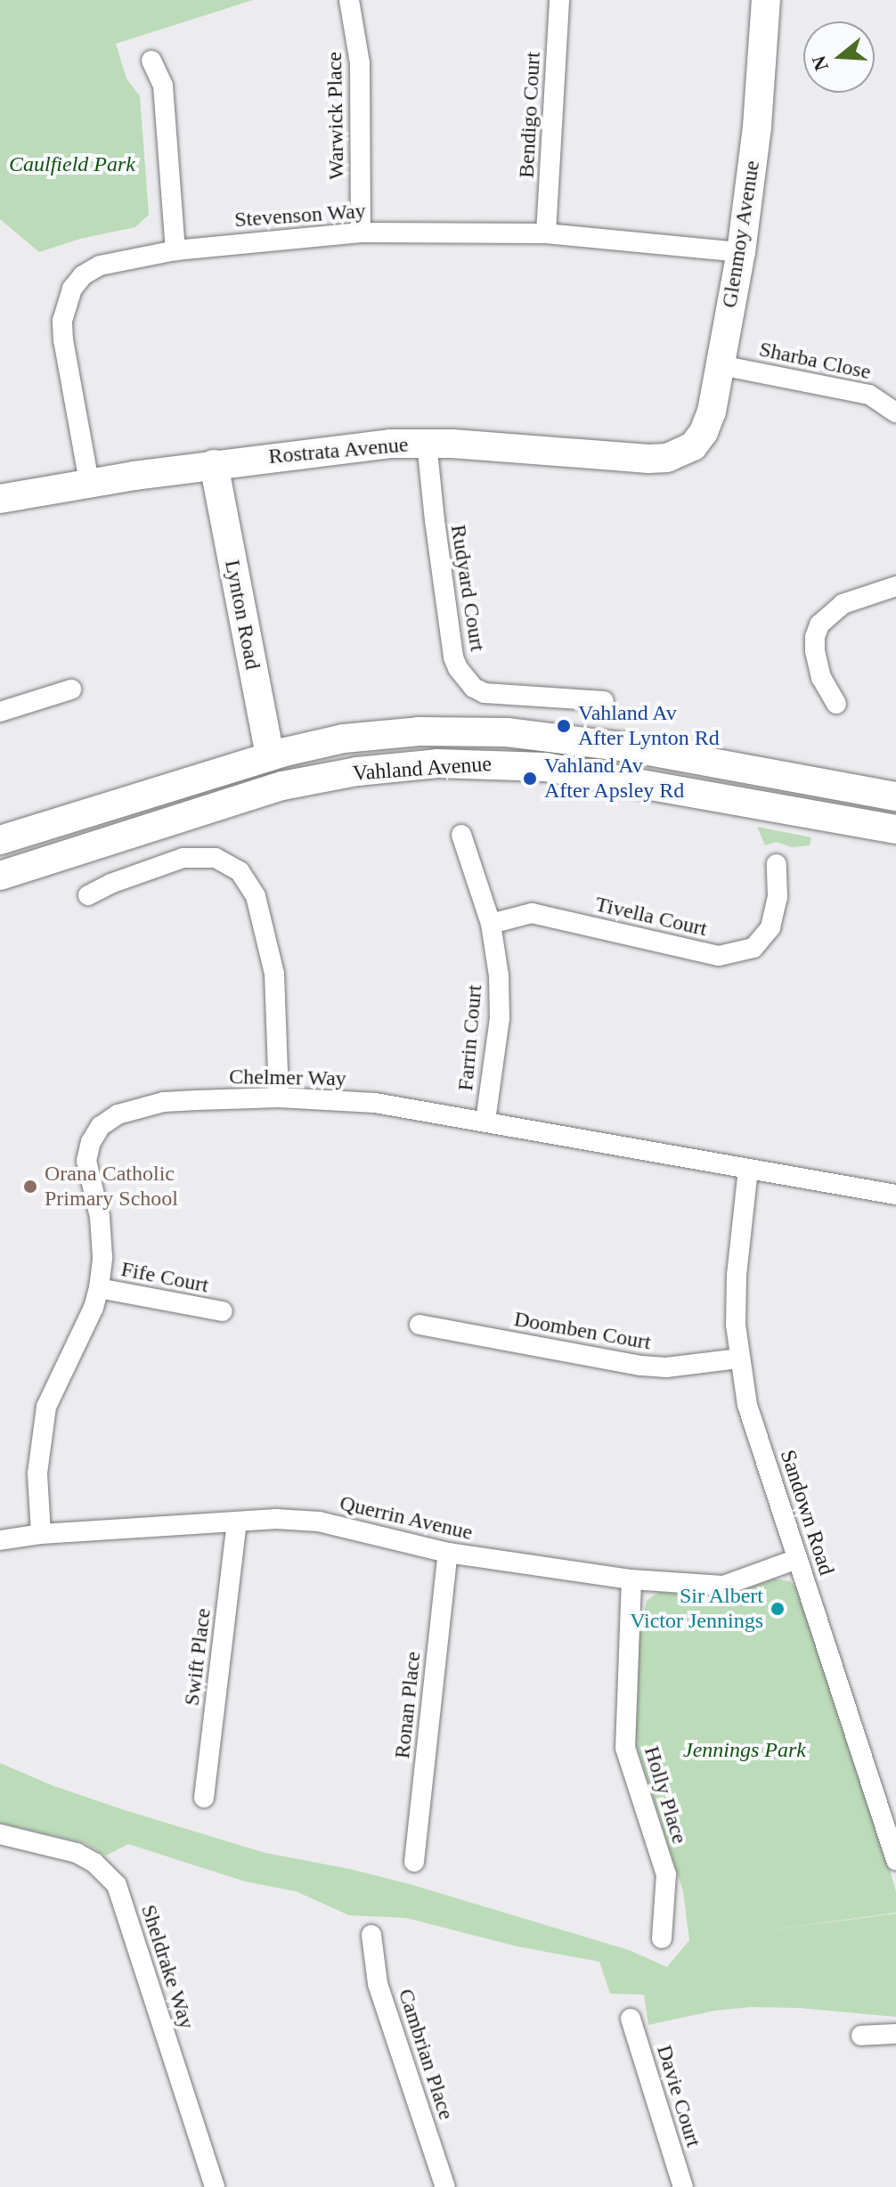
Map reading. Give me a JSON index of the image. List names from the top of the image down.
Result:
{
  "streets": {
    "main road": [
      "Glenmoy Avenue",
      "Rostrata Avenue",
      "Lynton Road",
      "Vahland Avenue"
    ],
    "street": [
      "Bendigo Court",
      "Warwick Place",
      "Stevenson Way",
      "Sharba Close",
      "Rudyard Court",
      "Tivella Court",
      "Farrin Court",
      "Chelmer Way",
      "Fife Court",
      "Doomben Court",
      "Sandown Road",
      "Querrin Avenue",
      "Swift Place",
      "Ronan Place",
      "Holly Place",
      "Sheldrake Way",
      "Cambrian Place",
      "Davie Court"
    ]
  },
  "crossings": [
    ["Bendigo Court", "Stevenson Way"],
    ["Warwick Place", "Stevenson Way"],
    ["Stevenson Way", "Glenmoy Avenue"],
    ["Stevenson Way", "Rostrata Avenue"],
    ["Glenmoy Avenue", "Sharba Close"],
    ["Glenmoy Avenue", "Rostrata Avenue"],
    ["Rostrata Avenue", "Rudyard Court"],
    ["Rostrata Avenue", "Lynton Road"],
    ["Lynton Road", "Vahland Avenue"],
    ["Tivella Court", "Farrin Court"],
    ["Farrin Court", "Chelmer Way"],
    ["Chelmer Way", "Fife Court"],
    ["Chelmer Way", "Sandown Road"],
    ["Chelmer Way", "Querrin Avenue"],
    ["Doomben Court", "Sandown Road"],
    ["Sandown Road", "Querrin Avenue"],
    ["Querrin Avenue", "Swift Place"],
    ["Querrin Avenue", "Ronan Place"],
    ["Querrin Avenue", "Holly Place"]
  ],
  "parks": ["Caulfield Park", "Jennings Park"],
  "places": [
    "Vahland Av After Lynton Rd",
    "Vahland Av After Apsley Rd",
    "Orana Catholic Primary School",
    "Sir Albert Victor Jennings"
  ],
  "north": "left"
}
